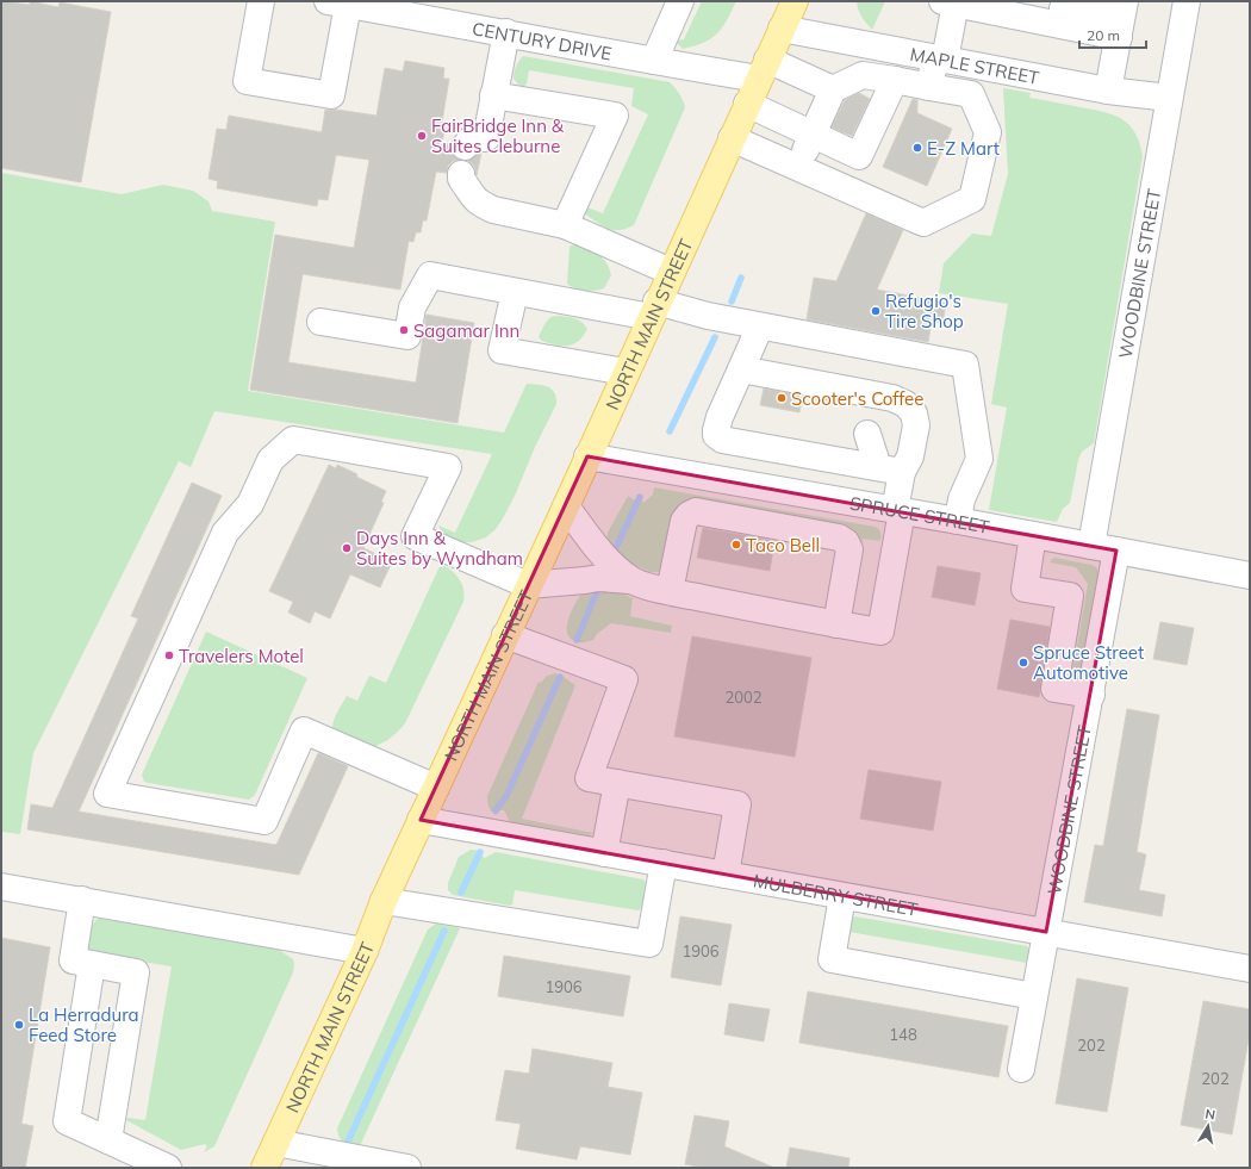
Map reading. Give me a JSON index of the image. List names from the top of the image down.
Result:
{
  "streets": {
    "main road": ["NORTH MAIN STREET"],
    "street": [
      "CENTURY DRIVE",
      "MAPLE STREET",
      "WOODBINE STREET",
      "SPRUCE STREET",
      "MULBERRY STREET"
    ]
  },
  "crossings": [
    ["CENTURY DRIVE", "NORTH MAIN STREET"],
    ["MAPLE STREET", "WOODBINE STREET"],
    ["MAPLE STREET", "NORTH MAIN STREET"],
    ["WOODBINE STREET", "SPRUCE STREET"],
    ["WOODBINE STREET", "MULBERRY STREET"],
    ["NORTH MAIN STREET", "SPRUCE STREET"],
    ["NORTH MAIN STREET", "MULBERRY STREET"]
  ],
  "places": [
    "FairBridge Inn & Suites Cleburne",
    "E-Z Mart",
    "Refugio's Tire Shop",
    "Sagamar Inn",
    "Scooter's Coffee",
    "Taco Bell",
    "Days Inn & Suites by Wyndham",
    "Travelers Motel",
    "Spruce Street Automotive",
    "La Herradura Feed Store"
  ],
  "house_numbers": [
    "2002",
    "1906",
    "1906",
    "148",
    "202",
    "202"
  ],
  "scale_bar": "20 m",
  "north": "top"
}
